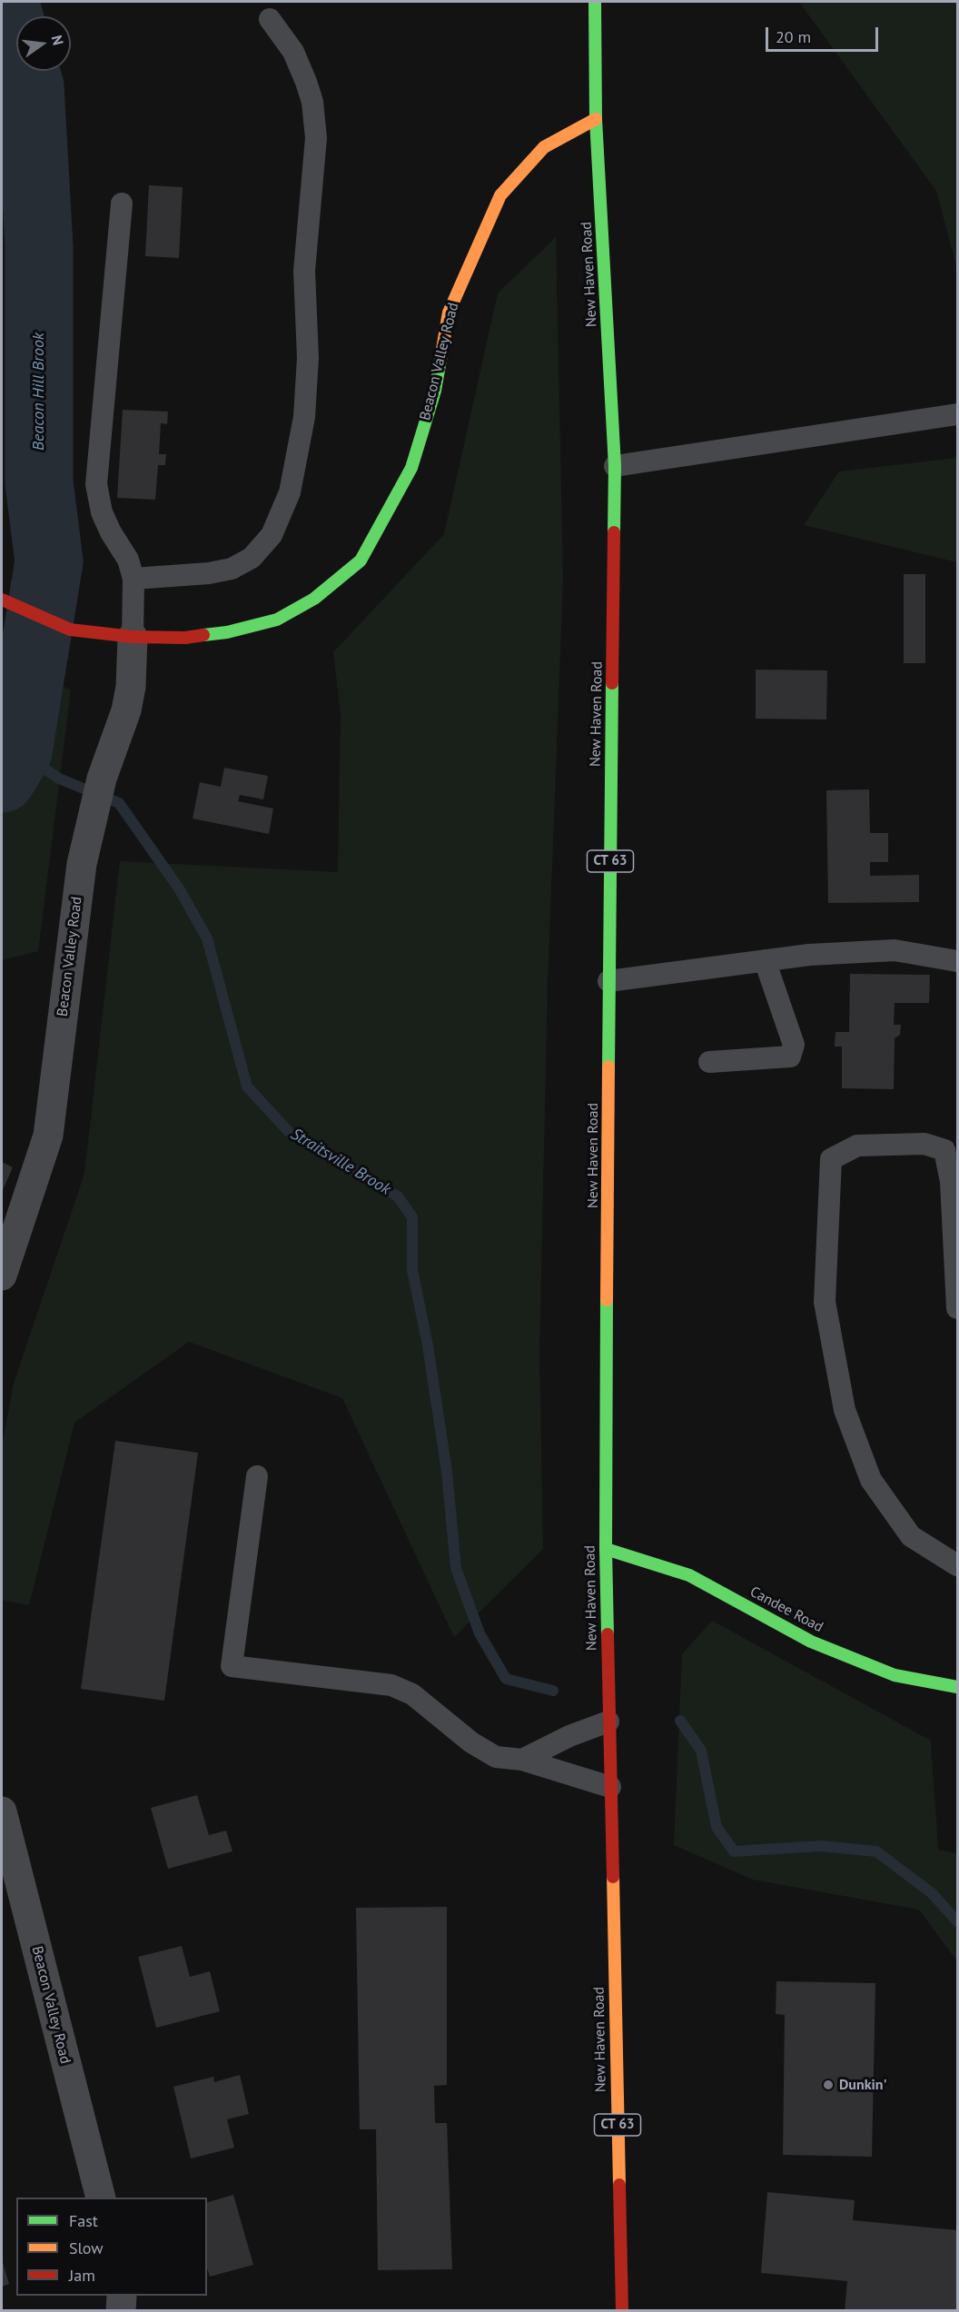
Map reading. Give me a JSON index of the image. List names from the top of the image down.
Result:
{
  "streets": {
    "main road": [
      "New Haven Road",
      "Beacon Valley Road",
      "CT 63",
      "Candee Road"
    ]
  },
  "crossings": [
    ["New Haven Road", "Beacon Valley Road"],
    ["New Haven Road", "Candee Road"]
  ],
  "water": ["Beacon Hill Brook", "Straitsville Brook"],
  "places": ["Dunkin'"],
  "legend": ["Fast", "Slow", "Jam"],
  "scale_bar": "20 m",
  "north": "right"
}
